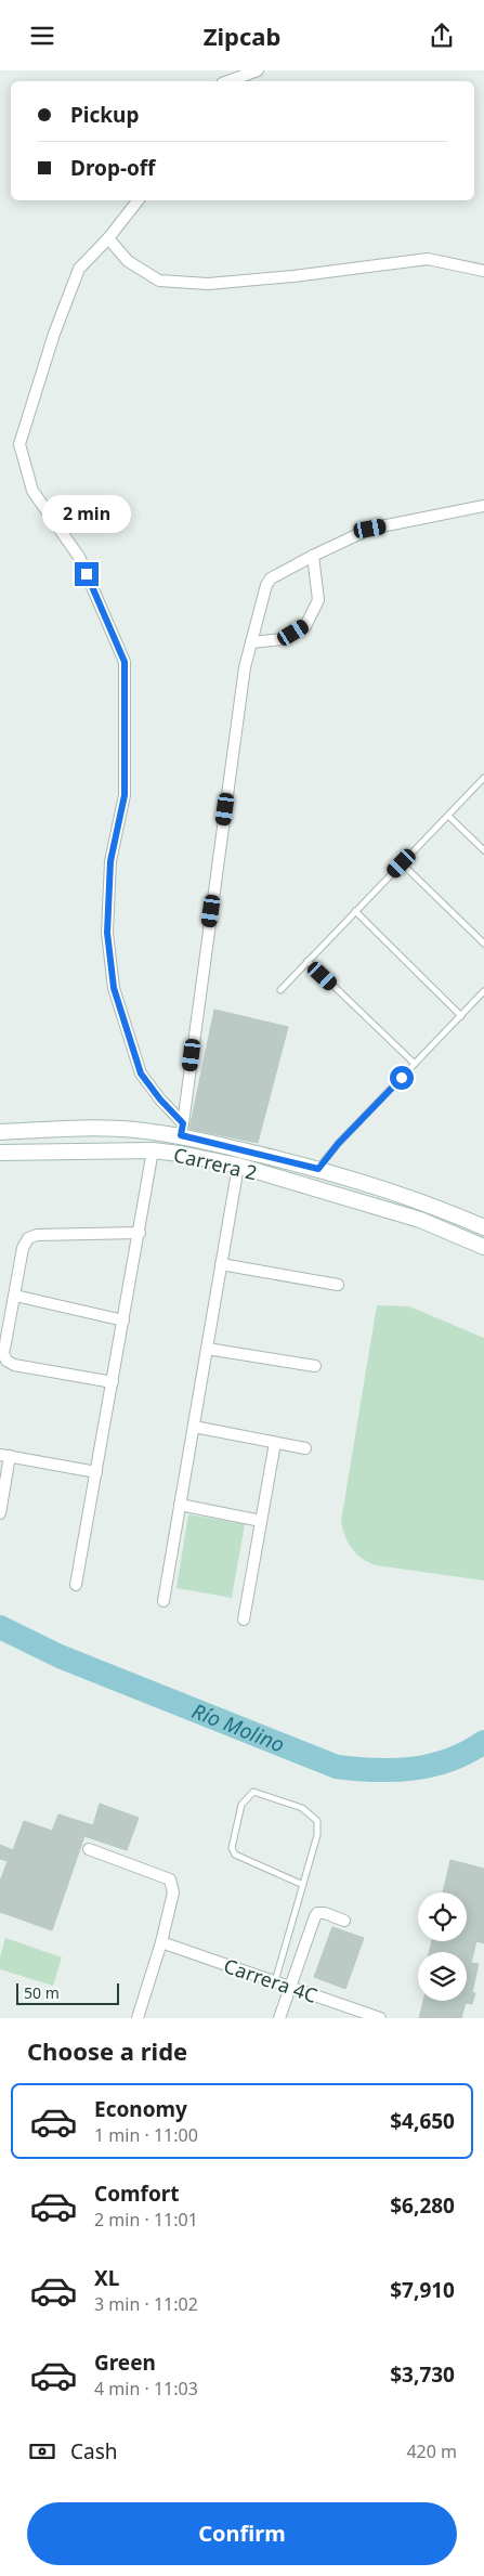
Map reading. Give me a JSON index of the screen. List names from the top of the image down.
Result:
{
  "streets": {
    "main road": ["Carrera 2"],
    "street": ["Carrera 4C"]
  },
  "water": ["Río Molino"],
  "scale_bar": "50 m",
  "page": {
    "header": "Zipcab",
    "banner": ["Pickup", "Drop-off"],
    "bubble": "2 min",
    "scale": "50 m",
    "heading": "Choose a ride",
    "list": [
      {
        "name": "Economy",
        "note": "1 min · 11:00",
        "value": "$4,650"
      },
      {
        "name": "Comfort",
        "note": "2 min · 11:01",
        "value": "$6,280"
      },
      {
        "name": "XL",
        "note": "3 min · 11:02",
        "value": "$7,910"
      },
      {
        "name": "Green",
        "note": "4 min · 11:03",
        "value": "$3,730"
      }
    ],
    "pay": ["Cash", "420 m"],
    "buttons": "Confirm"
  }
}
